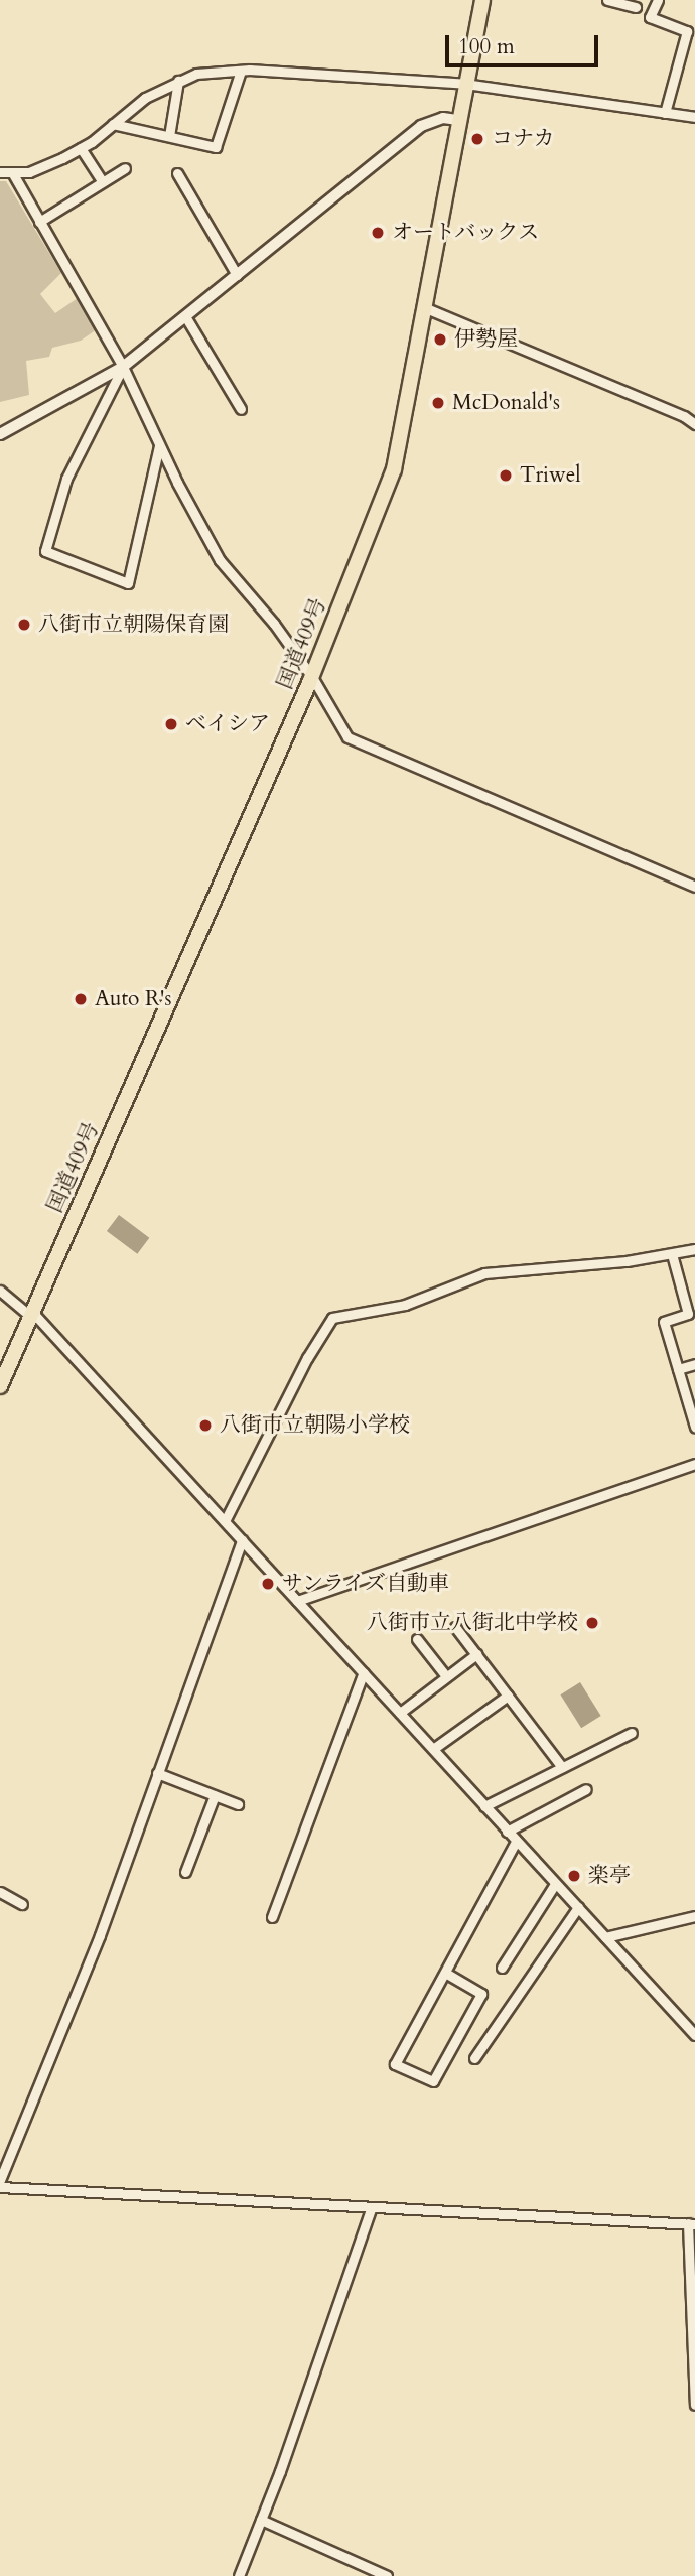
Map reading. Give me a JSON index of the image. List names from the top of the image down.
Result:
{
  "streets": {
    "highway": ["国道409号"]
  },
  "places": [
    "コナカ",
    "オートバックス",
    "伊勢屋",
    "McDonald's",
    "Triwel",
    "八街市立朝陽保育園",
    "ベイシア",
    "Auto R's",
    "八街市立朝陽小学校",
    "サンライズ自動車",
    "八街市立八街北中学校",
    "楽亭"
  ],
  "scale_bar": "100 m"
}
